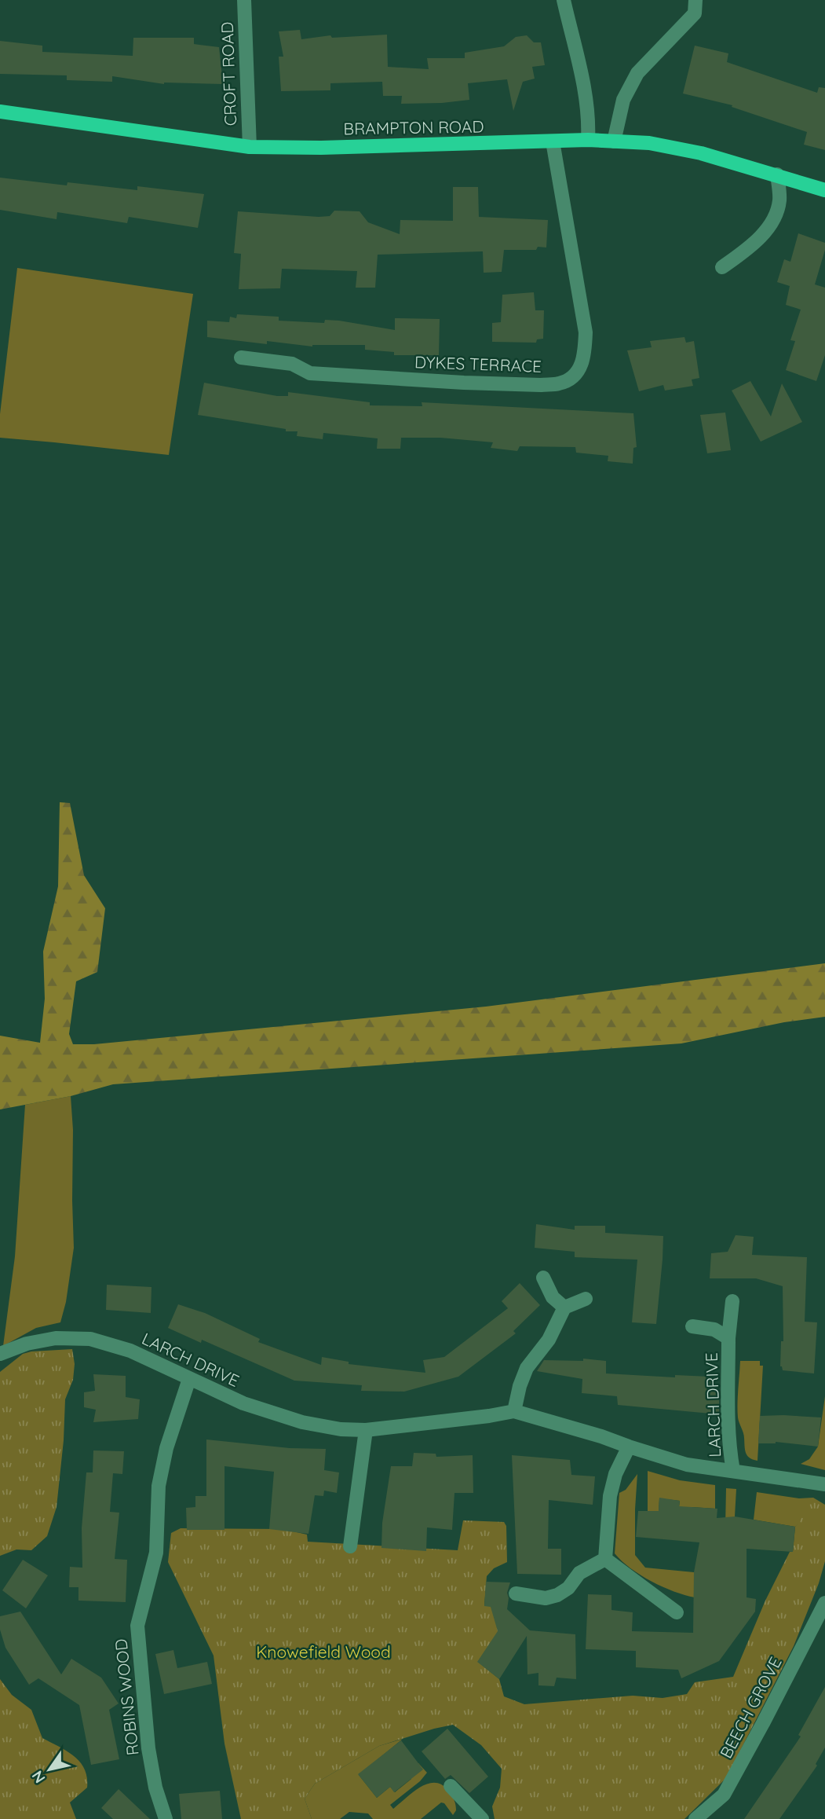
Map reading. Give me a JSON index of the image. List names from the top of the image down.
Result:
{
  "streets": {
    "main road": ["BRAMPTON ROAD"],
    "street": [
      "CROFT ROAD",
      "DYKES TERRACE",
      "LARCH DRIVE",
      "ROBINS WOOD",
      "BEECH GROVE"
    ]
  },
  "crossings": [
    ["CROFT ROAD", "BRAMPTON ROAD"],
    ["BRAMPTON ROAD", "DYKES TERRACE"],
    ["LARCH DRIVE", "ROBINS WOOD"]
  ],
  "parks": ["Knowefield Wood"],
  "north": "bottom left"
}
